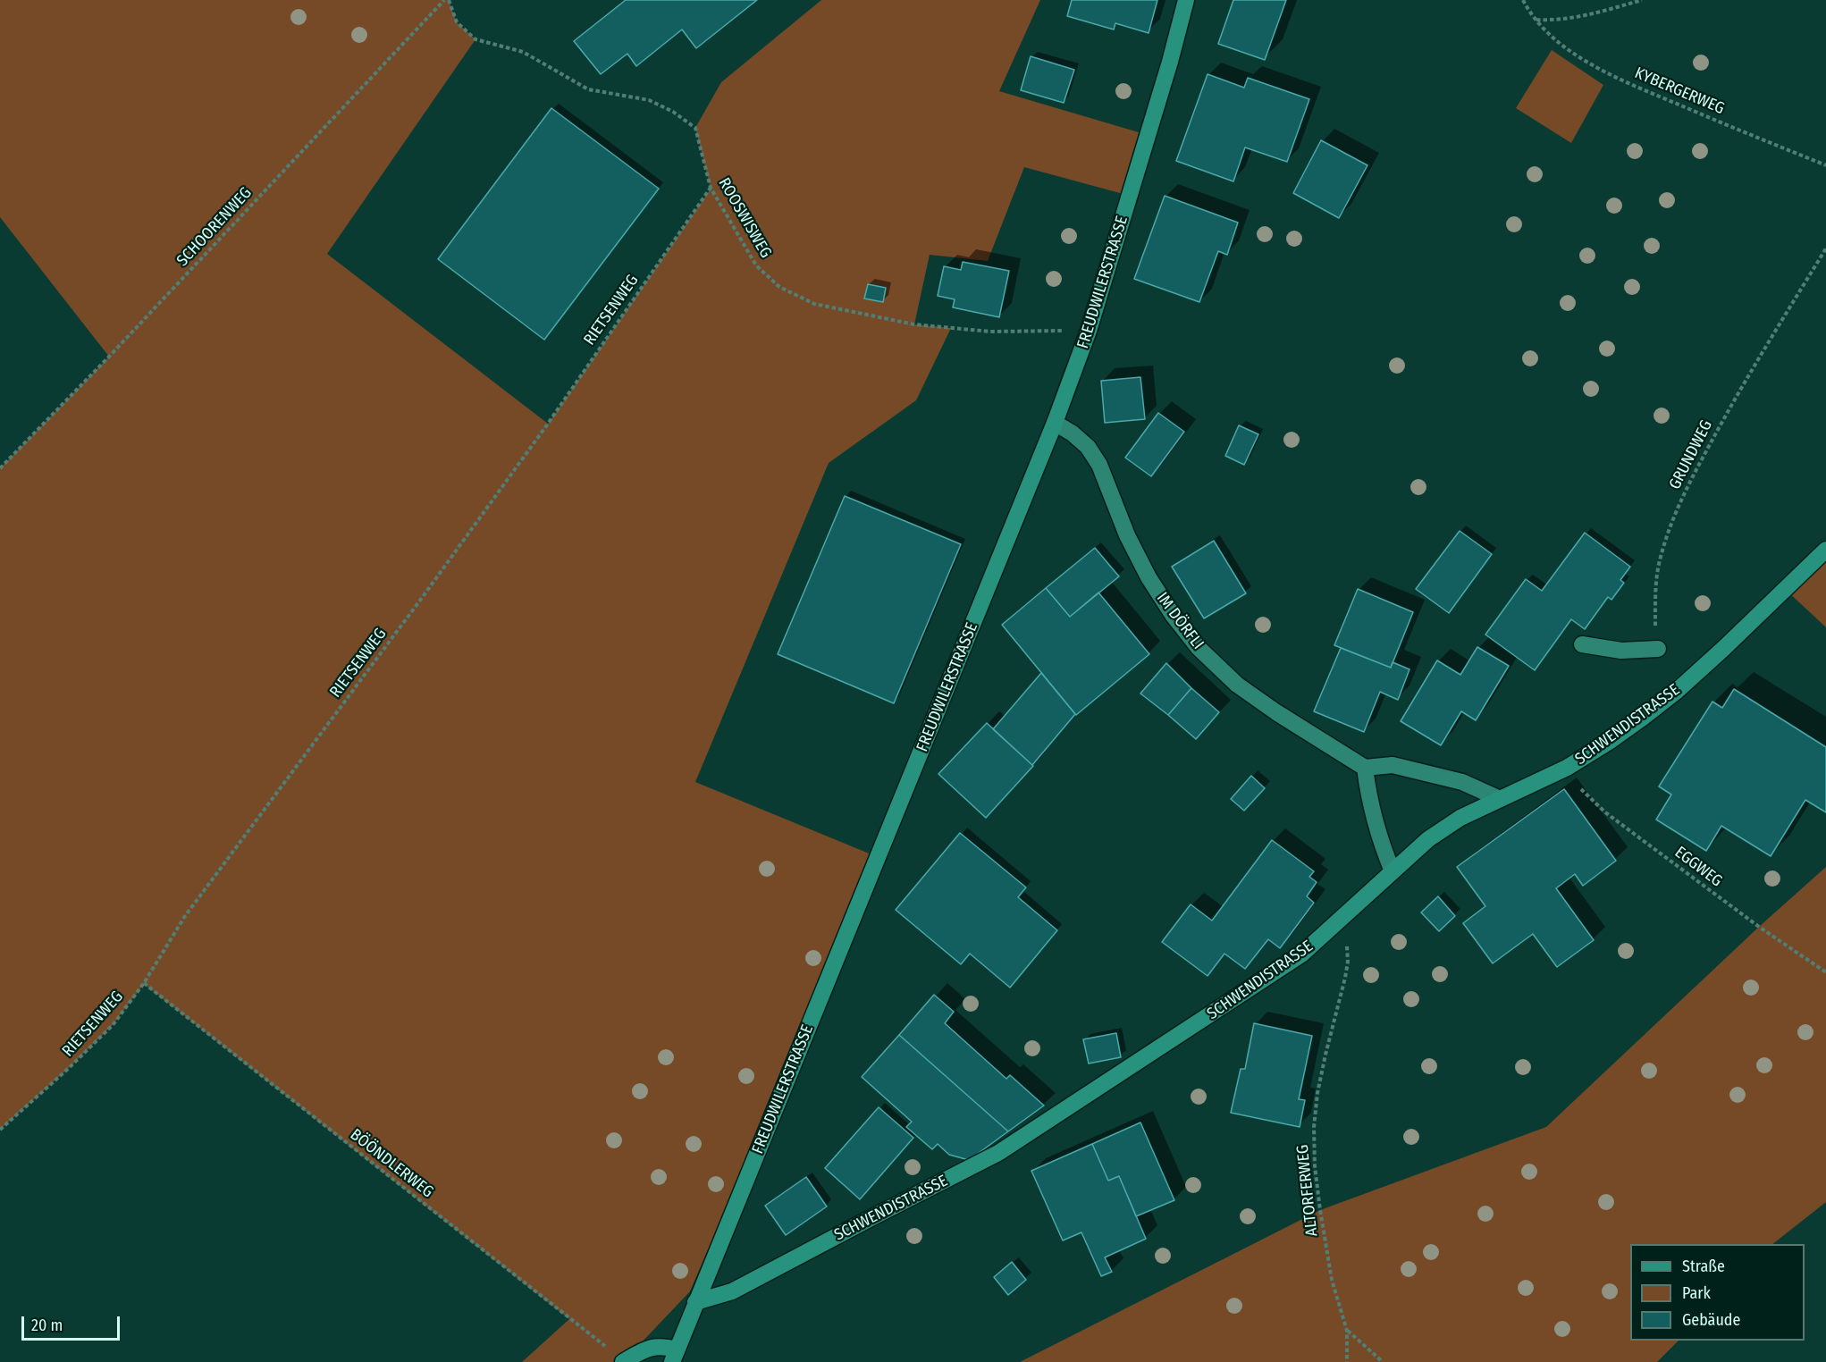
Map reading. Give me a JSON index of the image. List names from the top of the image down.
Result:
{
  "streets": {
    "street": ["FREUDWILERSTRASSE", "IM DÖRFLI", "SCHWENDISTRASSE"],
    "path": [
      "KYBERGERWEG",
      "ROOSWISWEG",
      "SCHOORENWEG",
      "RIETSENWEG",
      "GRUNDWEG",
      "EGGWEG",
      "BÖÖNDLERWEG",
      "ALTORFERWEG"
    ]
  },
  "crossings": [
    ["ROOSWISWEG", "FREUDWILERSTRASSE"],
    ["ROOSWISWEG", "RIETSENWEG"],
    ["FREUDWILERSTRASSE", "IM DÖRFLI"],
    ["FREUDWILERSTRASSE", "SCHWENDISTRASSE"],
    ["RIETSENWEG", "BÖÖNDLERWEG"],
    ["SCHWENDISTRASSE", "EGGWEG"],
    ["SCHWENDISTRASSE", "ALTORFERWEG"]
  ],
  "legend": ["Straße", "Park", "Gebäude"],
  "scale_bar": "20 m"
}
